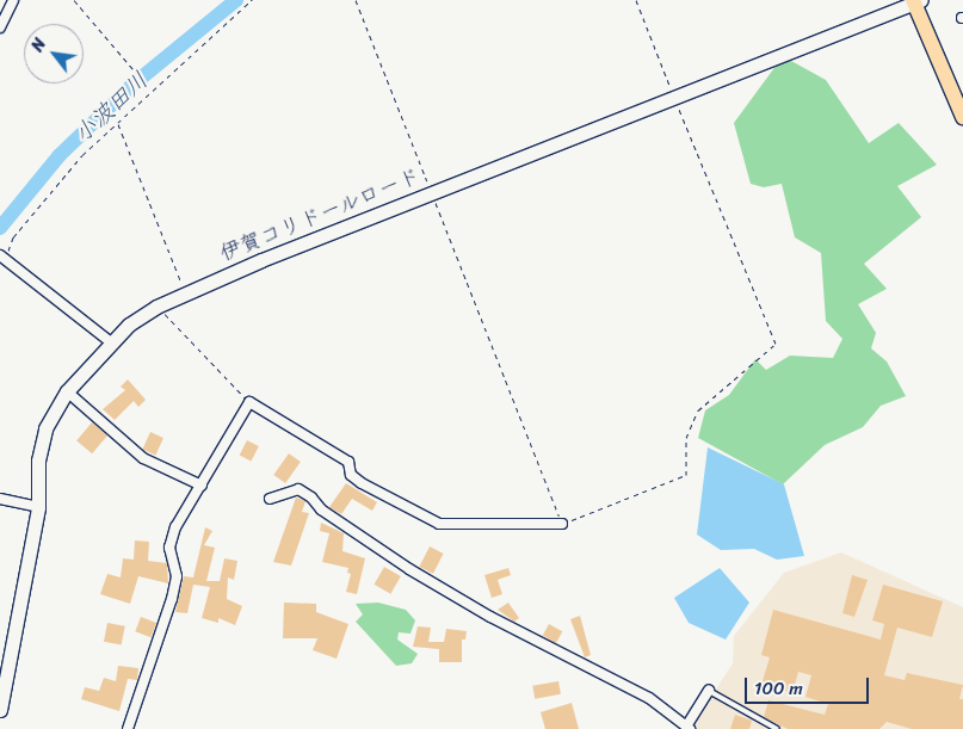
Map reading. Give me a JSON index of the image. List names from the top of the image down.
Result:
{
  "streets": {
    "street": ["伊賀コリドールロード"]
  },
  "water": ["小波田川"],
  "scale_bar": "100 m",
  "north": "top left"
}
